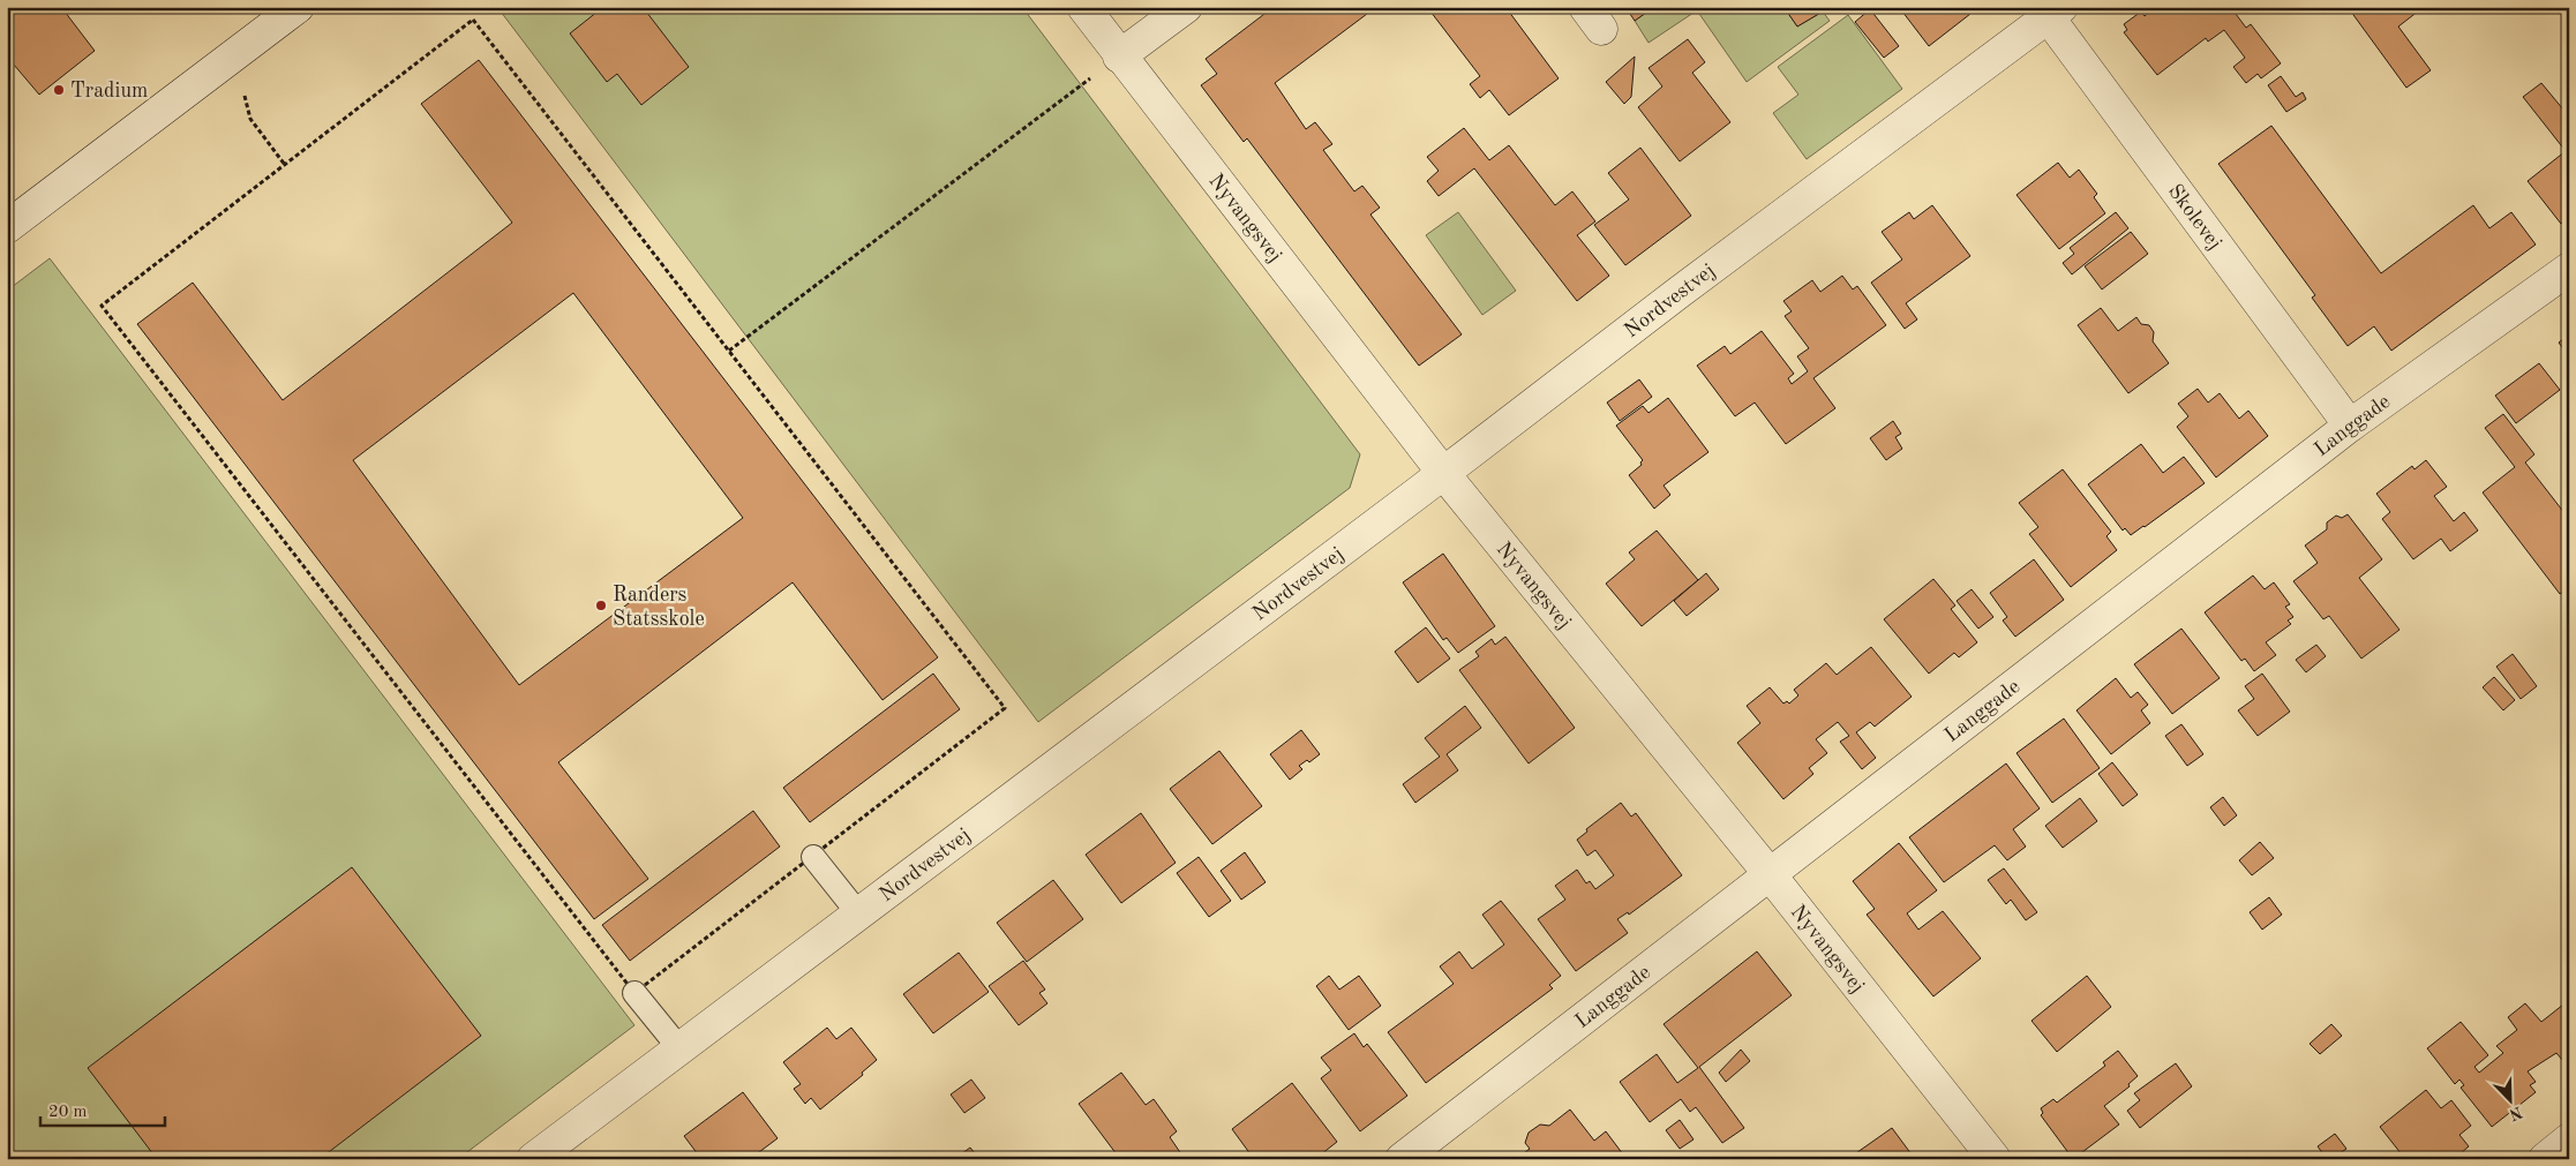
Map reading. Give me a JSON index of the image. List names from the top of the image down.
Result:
{
  "streets": {
    "street": [
      "Skolevej",
      "Nyvangsvej",
      "Nordvestvej",
      "Langgade"
    ]
  },
  "crossings": [
    ["Skolevej", "Nordvestvej"],
    ["Skolevej", "Langgade"],
    ["Nyvangsvej", "Nordvestvej"],
    ["Nyvangsvej", "Langgade"]
  ],
  "places": ["Tradium", "Randers Statsskole"],
  "scale_bar": "20 m",
  "north": "bottom right"
}
